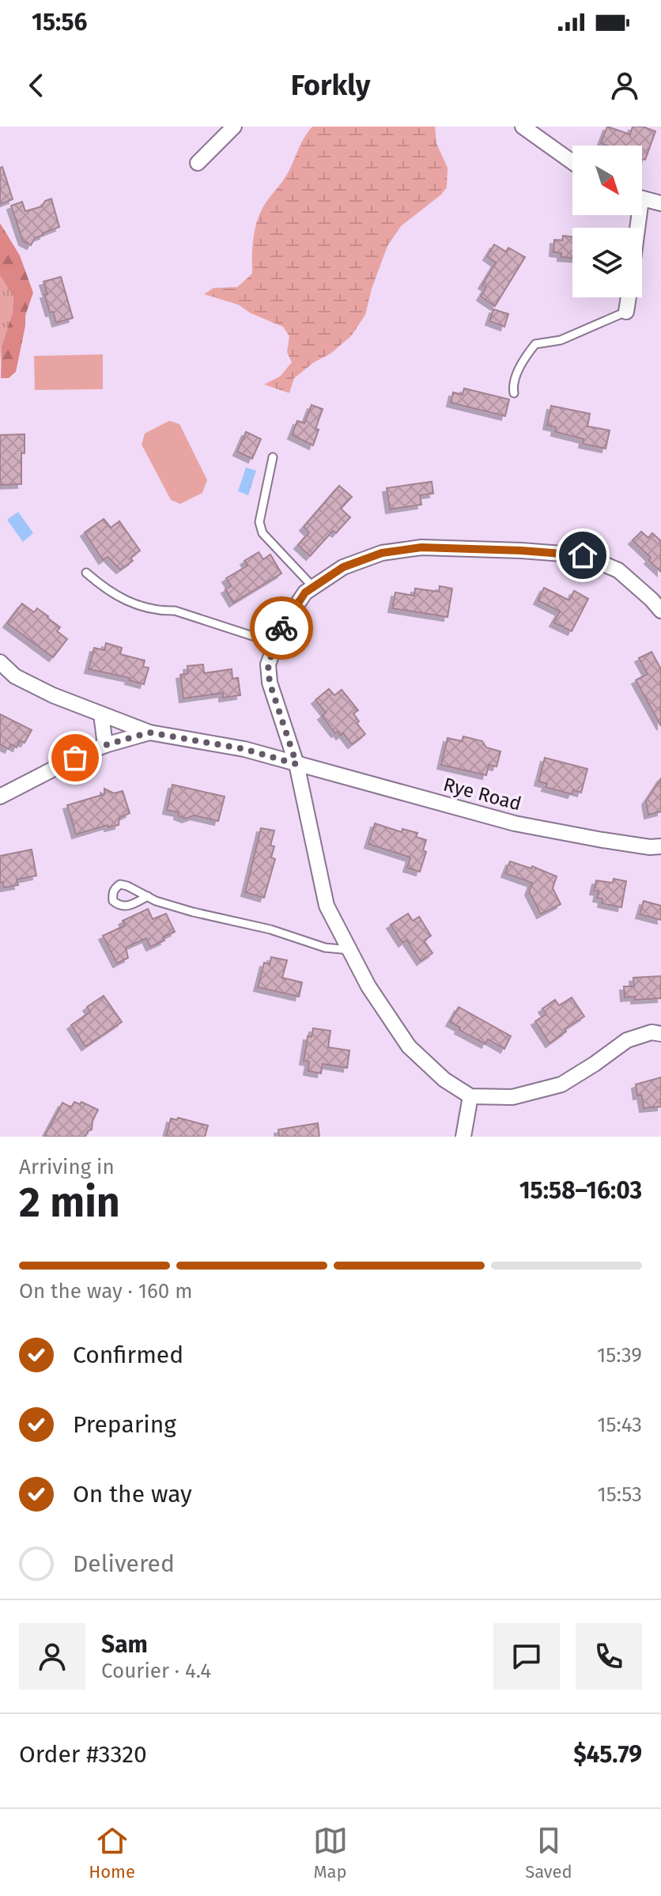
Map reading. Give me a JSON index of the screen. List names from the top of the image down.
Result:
{
  "streets": {
    "street": ["Rye Road"]
  },
  "north": "bottom right",
  "page": {
    "status": "15:56",
    "header": "Forkly",
    "heading": ["2 min", "Arriving in", "15:58–16:03"],
    "panel": [
      "Sam",
      "Courier · 4.4",
      "Order #3320",
      "$45.79"
    ],
    "bar": "On the way · 160 m",
    "list": [
      ["Confirmed", "15:39"],
      ["Preparing", "15:43"],
      ["On the way", "15:53"],
      "Delivered"
    ],
    "tabs": ["Home", "Map", "Saved"]
  }
}
